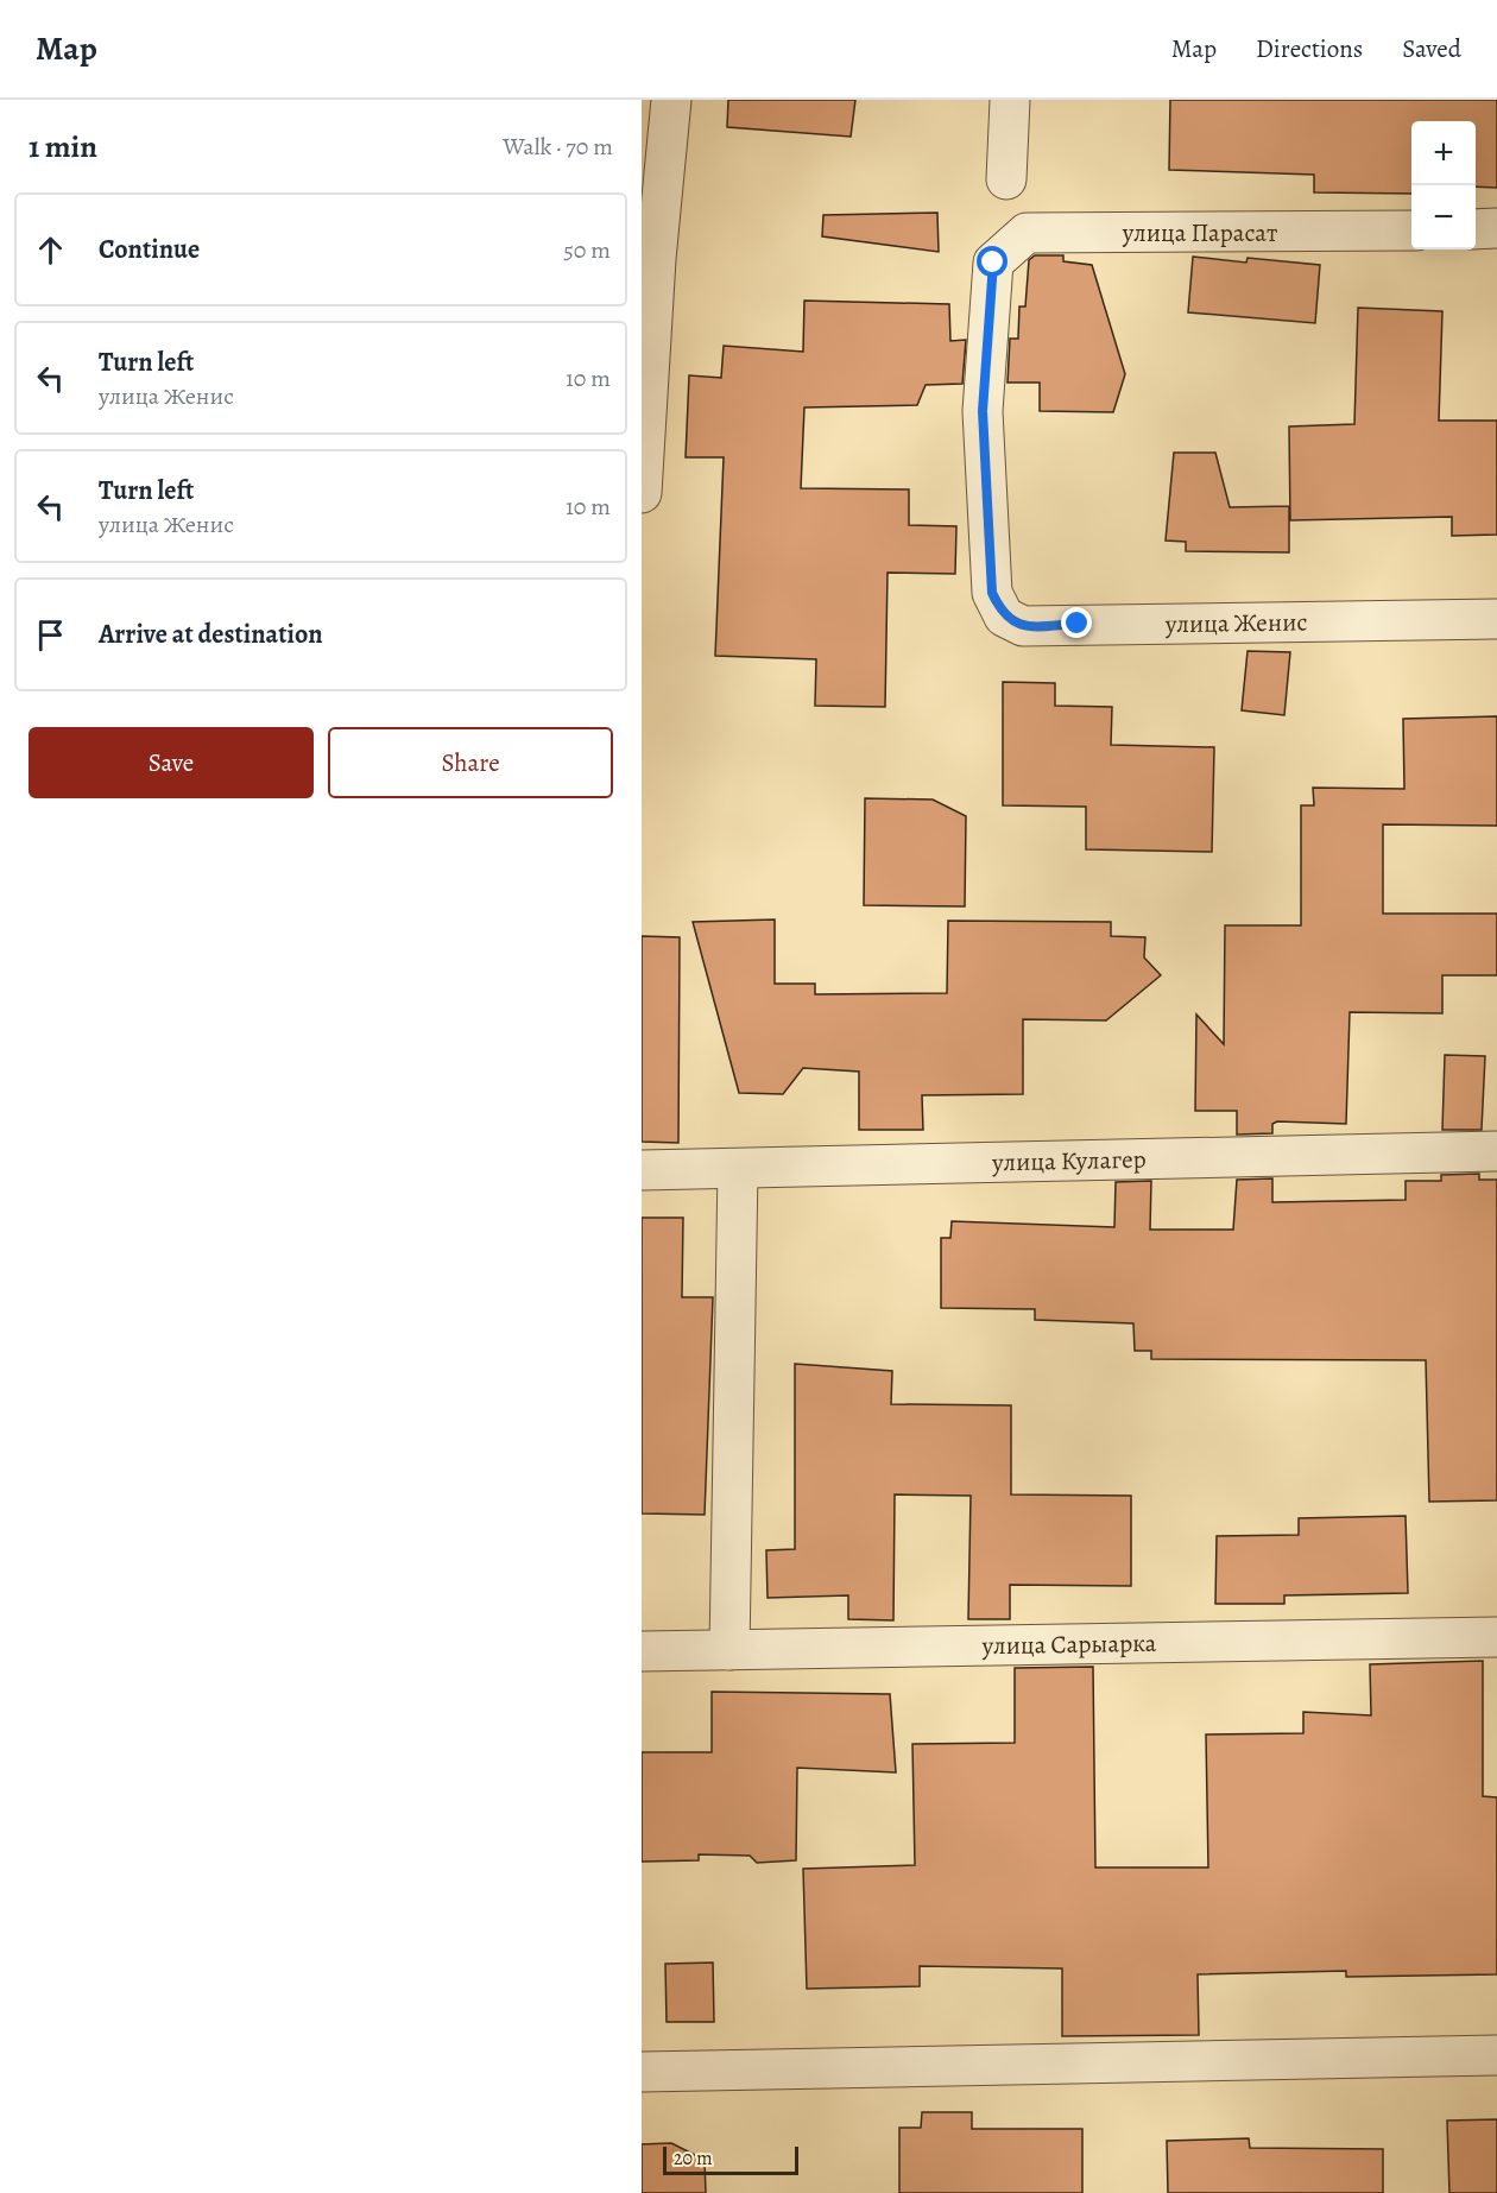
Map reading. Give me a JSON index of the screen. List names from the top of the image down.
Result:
{
  "streets": {
    "street": [
      "улица Парасат",
      "улица Женис",
      "улица Кулагер",
      "улица Сарыарка"
    ]
  },
  "crossings": [
    ["улица Парасат", "улица Женис"]
  ],
  "scale_bar": "20 m",
  "page": {
    "header": "Map",
    "nav": ["Map", "Directions", "Saved"],
    "heading": ["1 min", "Walk · 70 m"],
    "map_buttons": ["+", "−"],
    "list": [
      ["Continue", "50 m"],
      ["Turn left", "улица Женис", "10 m"],
      ["Turn left", "улица Женис", "10 m"],
      "Arrive at destination"
    ],
    "buttons": ["Save", "Share"],
    "scale": "20 m"
  }
}
